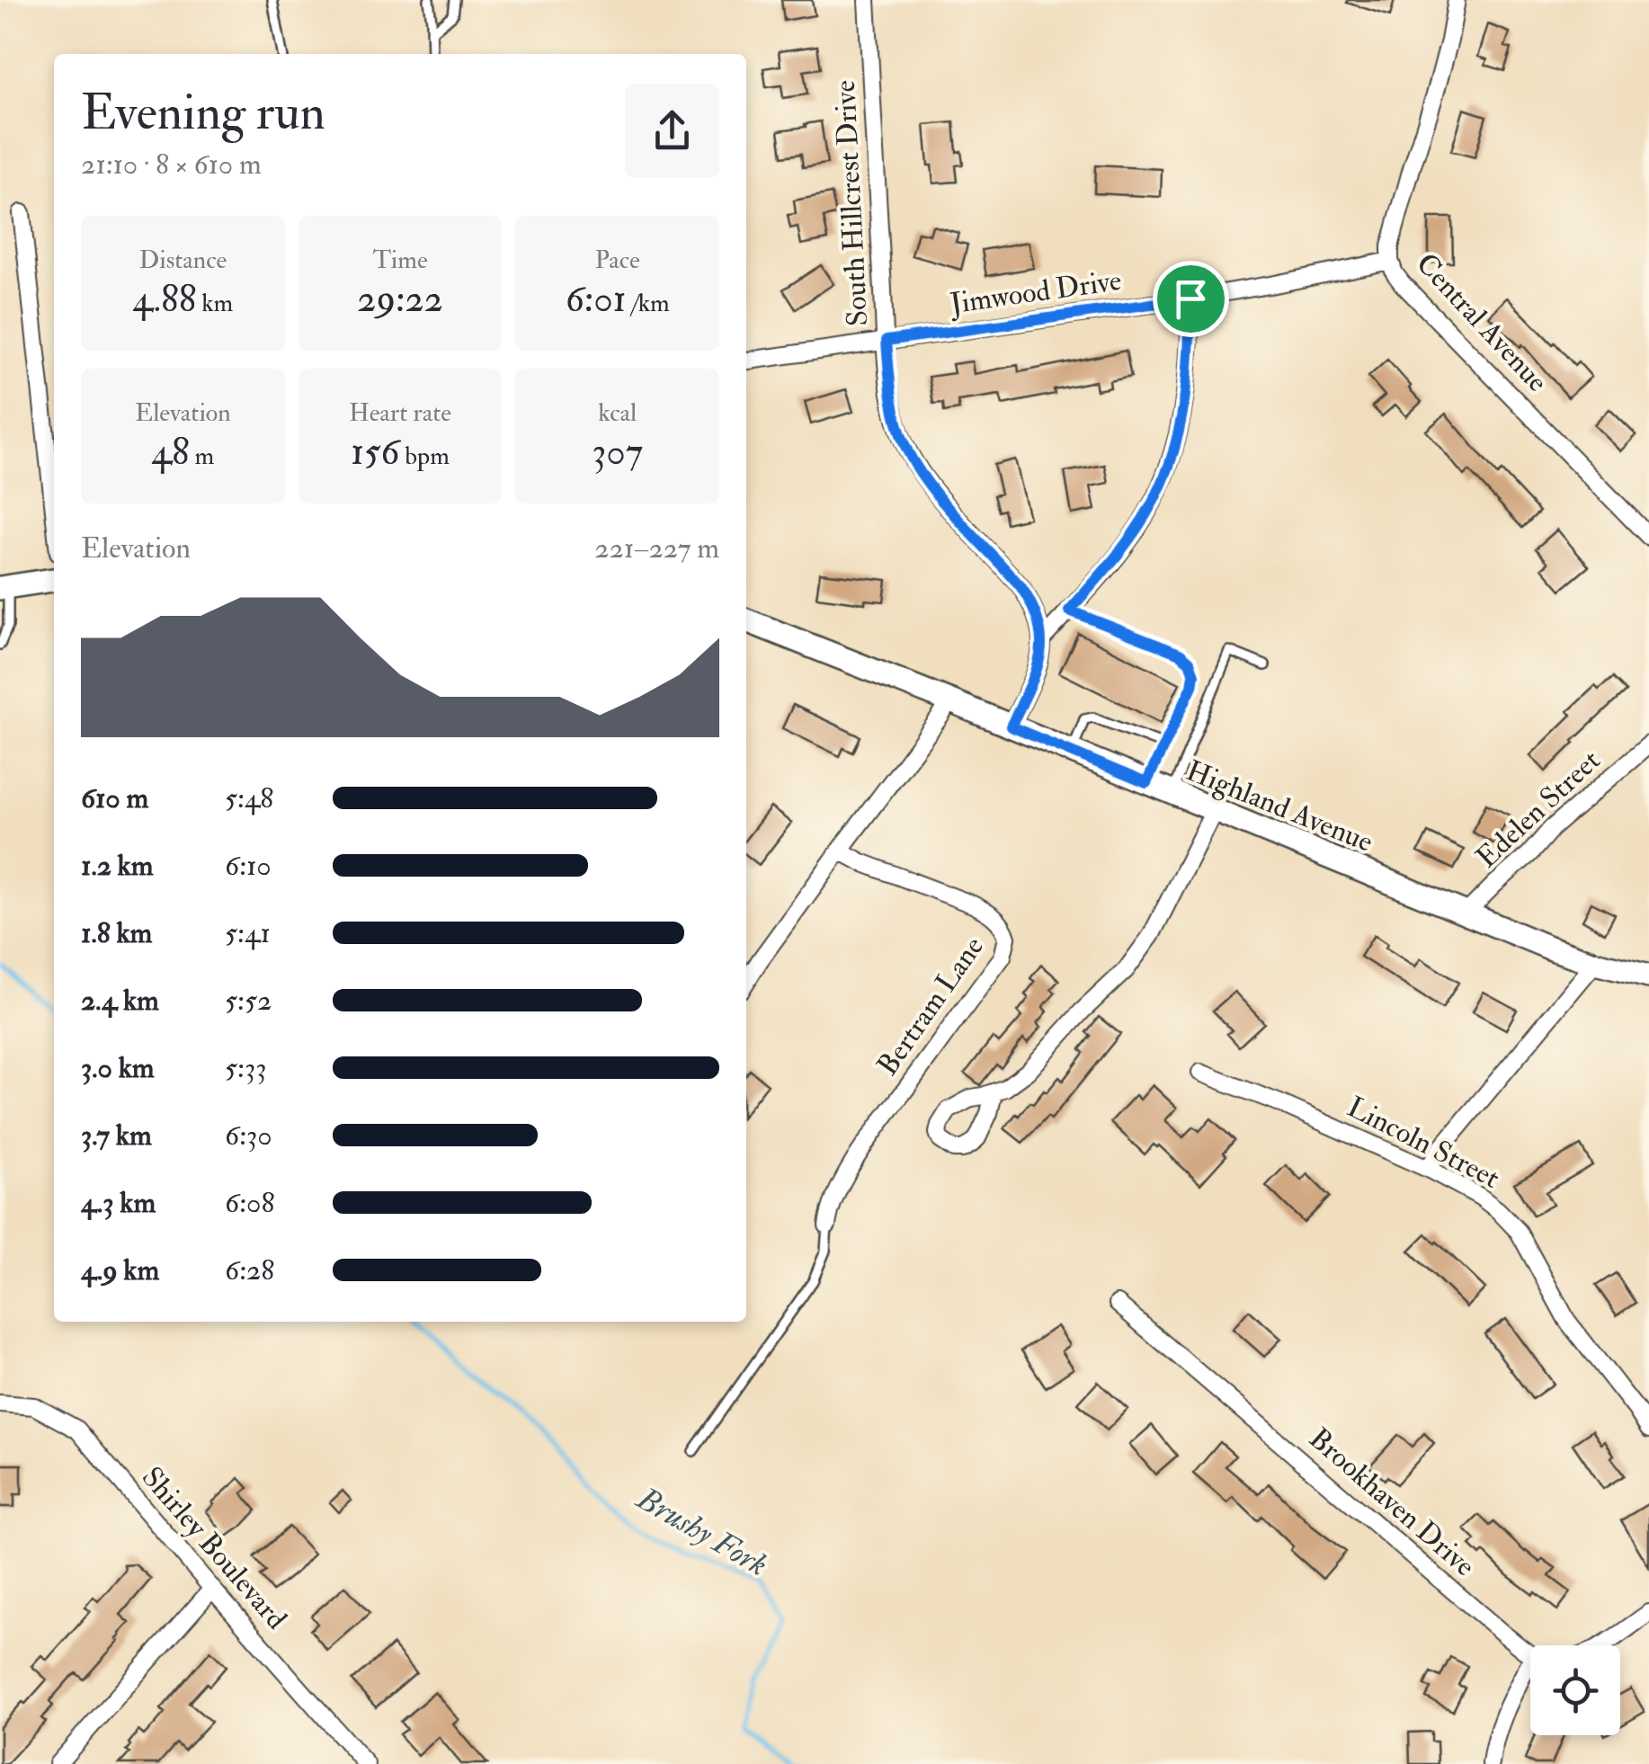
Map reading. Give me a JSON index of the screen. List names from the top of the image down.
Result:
{
  "streets": {
    "main road": ["Highland Avenue"],
    "street": [
      "South Hillcrest Drive",
      "Jimwood Drive",
      "Central Avenue",
      "Edelen Street",
      "Bertram Lane",
      "Lincoln Street",
      "Brookhaven Drive",
      "Shirley Boulevard"
    ]
  },
  "crossings": [
    ["South Hillcrest Drive", "Jimwood Drive"],
    ["Jimwood Drive", "Central Avenue"],
    ["Highland Avenue", "Edelen Street"]
  ],
  "water": ["Brushy Fork"],
  "page": {
    "heading": ["Evening run", "21:10 · 8 × 610 m"],
    "stats": [
      ["Distance", "4.88 km"],
      ["Time", "29:22"],
      ["Pace", "6:01 /km"],
      ["Elevation", "48 m"],
      ["Heart rate", "156 bpm"],
      ["kcal", "307"]
    ],
    "chart": ["Elevation", "221–227 m"],
    "list": [
      {
        "name": "610 m",
        "note": "5:48"
      },
      {
        "name": "1.2 km",
        "note": "6:10"
      },
      {
        "name": "1.8 km",
        "note": "5:41"
      },
      {
        "name": "2.4 km",
        "note": "5:52"
      },
      {
        "name": "3.0 km",
        "note": "5:33"
      },
      {
        "name": "3.7 km",
        "note": "6:30"
      },
      {
        "name": "4.3 km",
        "note": "6:08"
      },
      {
        "name": "4.9 km",
        "note": "6:28"
      }
    ]
  }
}
